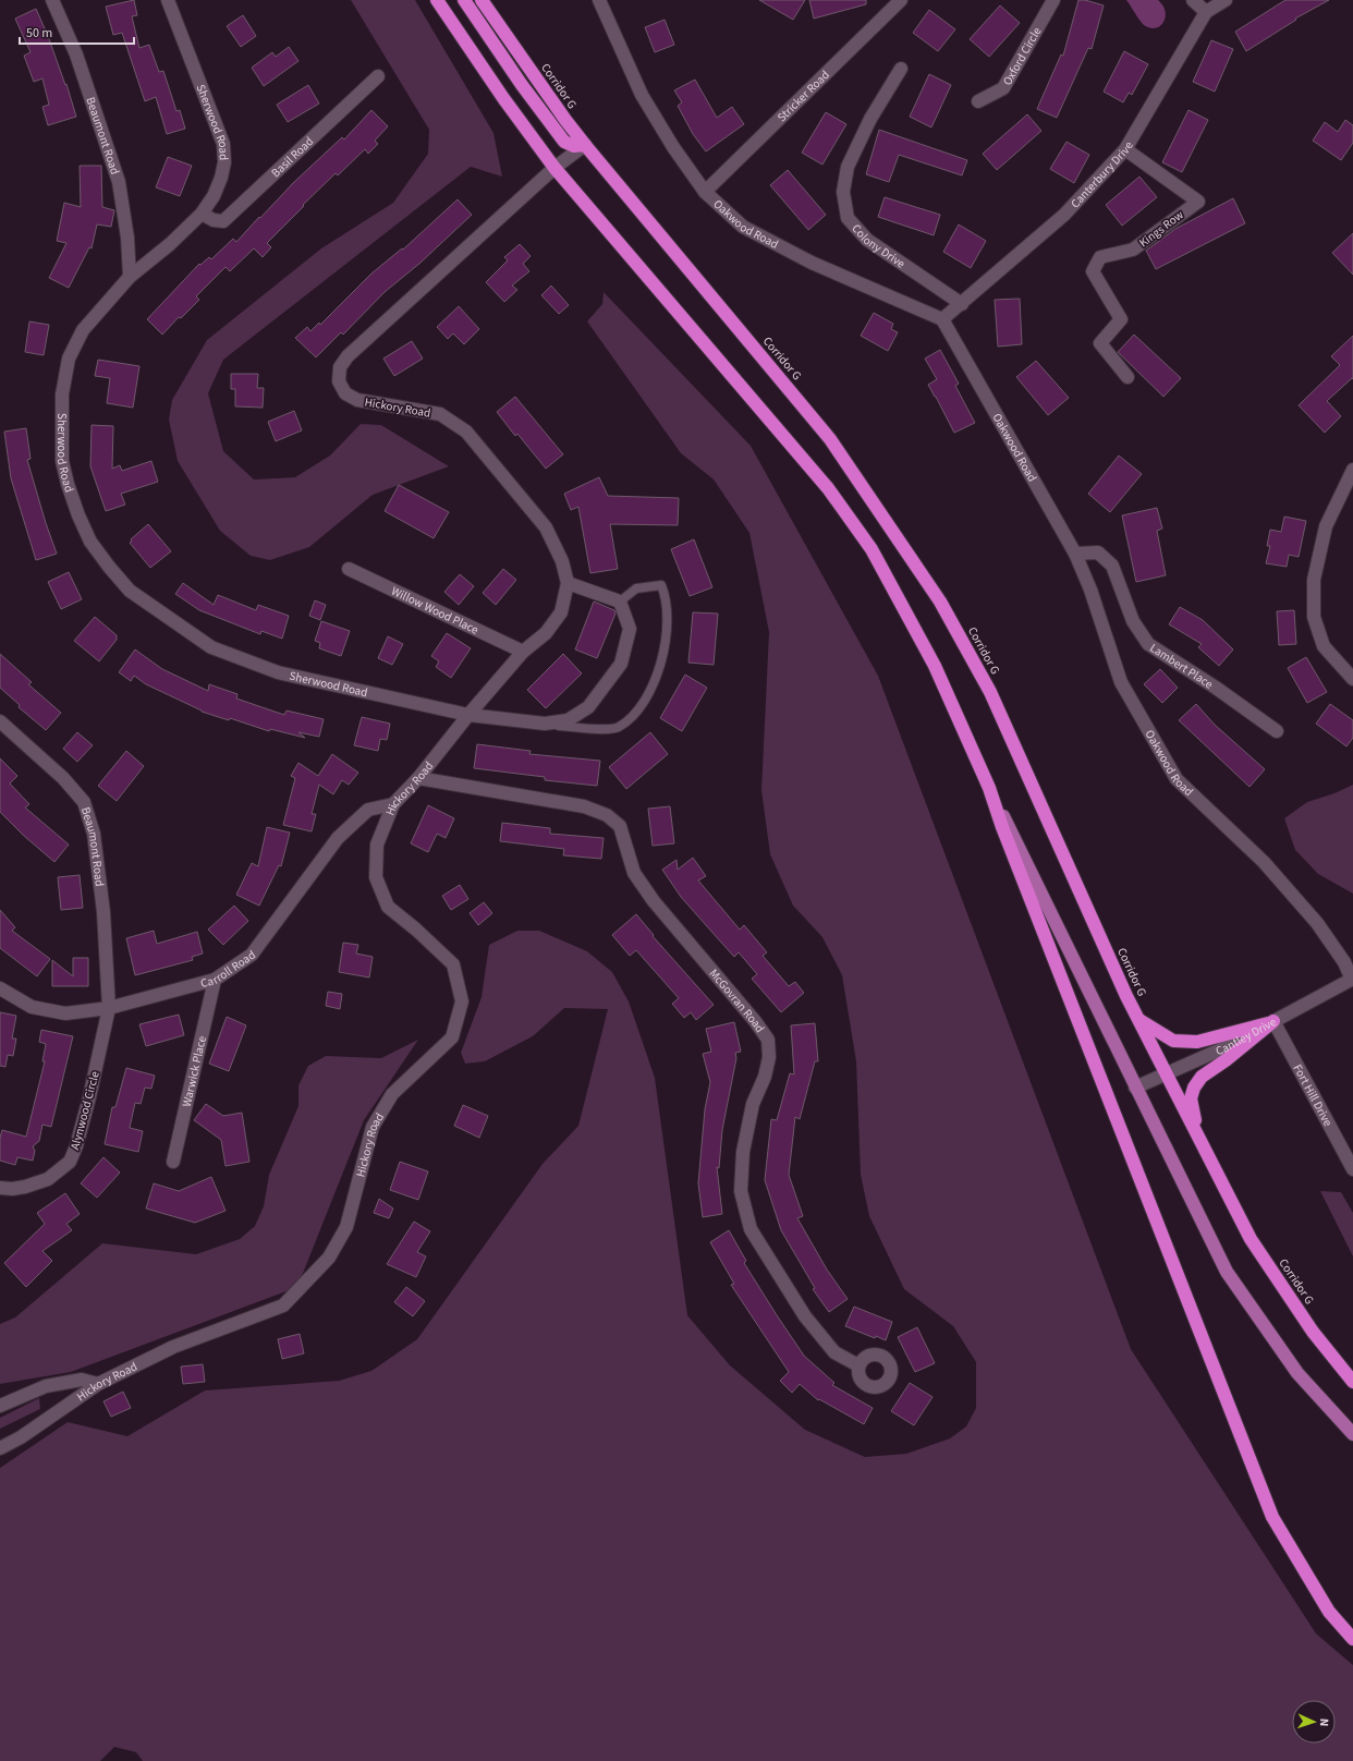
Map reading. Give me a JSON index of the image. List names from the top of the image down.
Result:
{
  "streets": {
    "highway": ["Corridor G"],
    "street": [
      "Oxford Circle",
      "Stricker Road",
      "Sherwood Road",
      "Beaumont Road",
      "Basil Road",
      "Canterbury Drive",
      "Oakwood Road",
      "Kings Row",
      "Colony Drive",
      "Hickory Road",
      "Willow Wood Place",
      "Lambert Place",
      "Carroll Road",
      "McGovran Road",
      "Cantley Drive",
      "Warwick Place",
      "Fort Hill Drive",
      "Alynwood Circle"
    ]
  },
  "crossings": [
    ["Corridor G", "Hickory Road"],
    ["Corridor G", "Cantley Drive"],
    ["Stricker Road", "Oakwood Road"],
    ["Sherwood Road", "Beaumont Road"],
    ["Sherwood Road", "Basil Road"],
    ["Sherwood Road", "Hickory Road"],
    ["Beaumont Road", "Carroll Road"],
    ["Beaumont Road", "Alynwood Circle"],
    ["Canterbury Drive", "Oakwood Road"],
    ["Canterbury Drive", "Kings Row"],
    ["Canterbury Drive", "Colony Drive"],
    ["Oakwood Road", "Lambert Place"],
    ["Oakwood Road", "Cantley Drive"],
    ["Hickory Road", "Willow Wood Place"],
    ["Hickory Road", "Carroll Road"],
    ["Hickory Road", "McGovran Road"],
    ["Carroll Road", "Warwick Place"],
    ["Carroll Road", "Alynwood Circle"],
    ["Cantley Drive", "Fort Hill Drive"]
  ],
  "scale_bar": "50 m",
  "north": "right"
}
